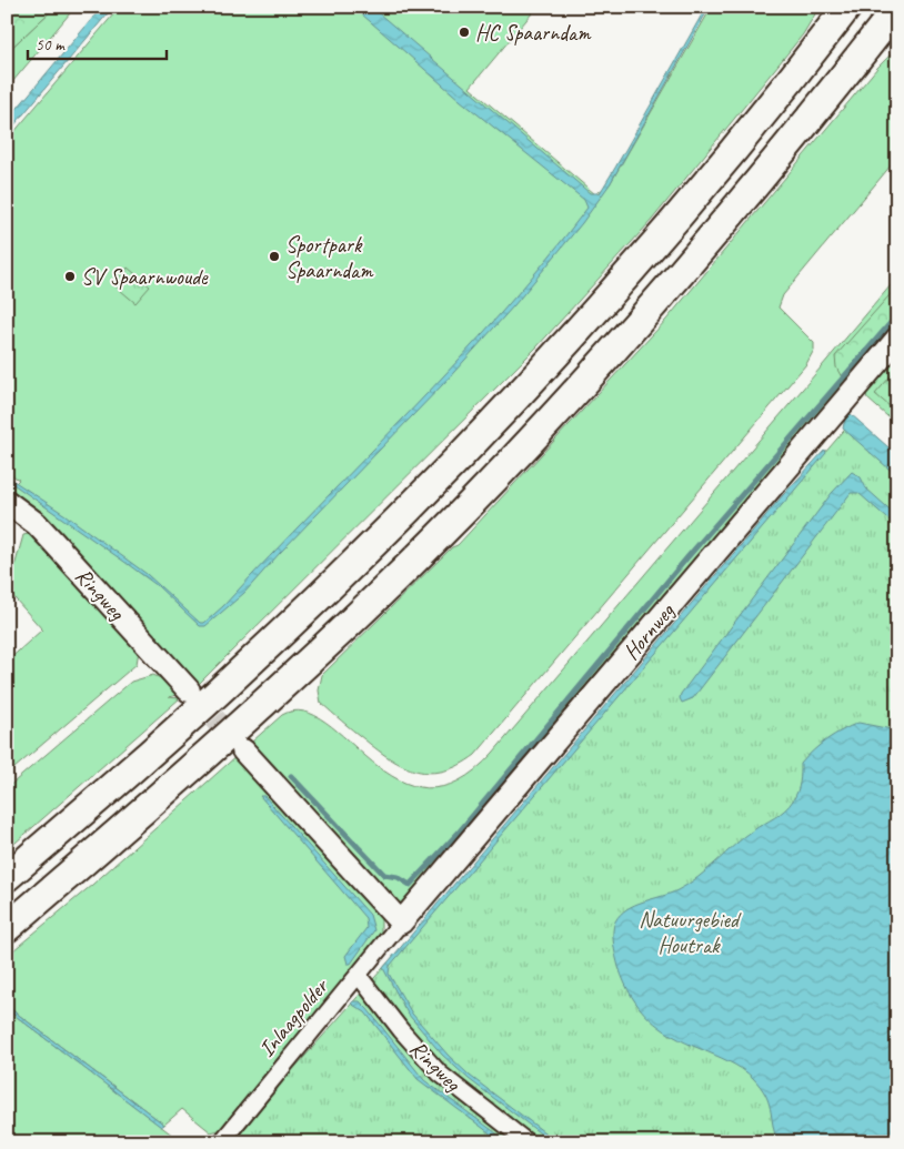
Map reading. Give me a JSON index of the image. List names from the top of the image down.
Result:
{
  "streets": {
    "street": ["Ringweg", "Hornweg", "Inlaagpolder"]
  },
  "crossings": [
    ["Ringweg", "Inlaagpolder"],
    ["Hornweg", "Inlaagpolder"]
  ],
  "parks": ["Natuurgebied Houtrak"],
  "places": ["HC Spaarndam", "Sportpark Spaarndam", "SV Spaarnwoude"],
  "scale_bar": "50 m"
}
